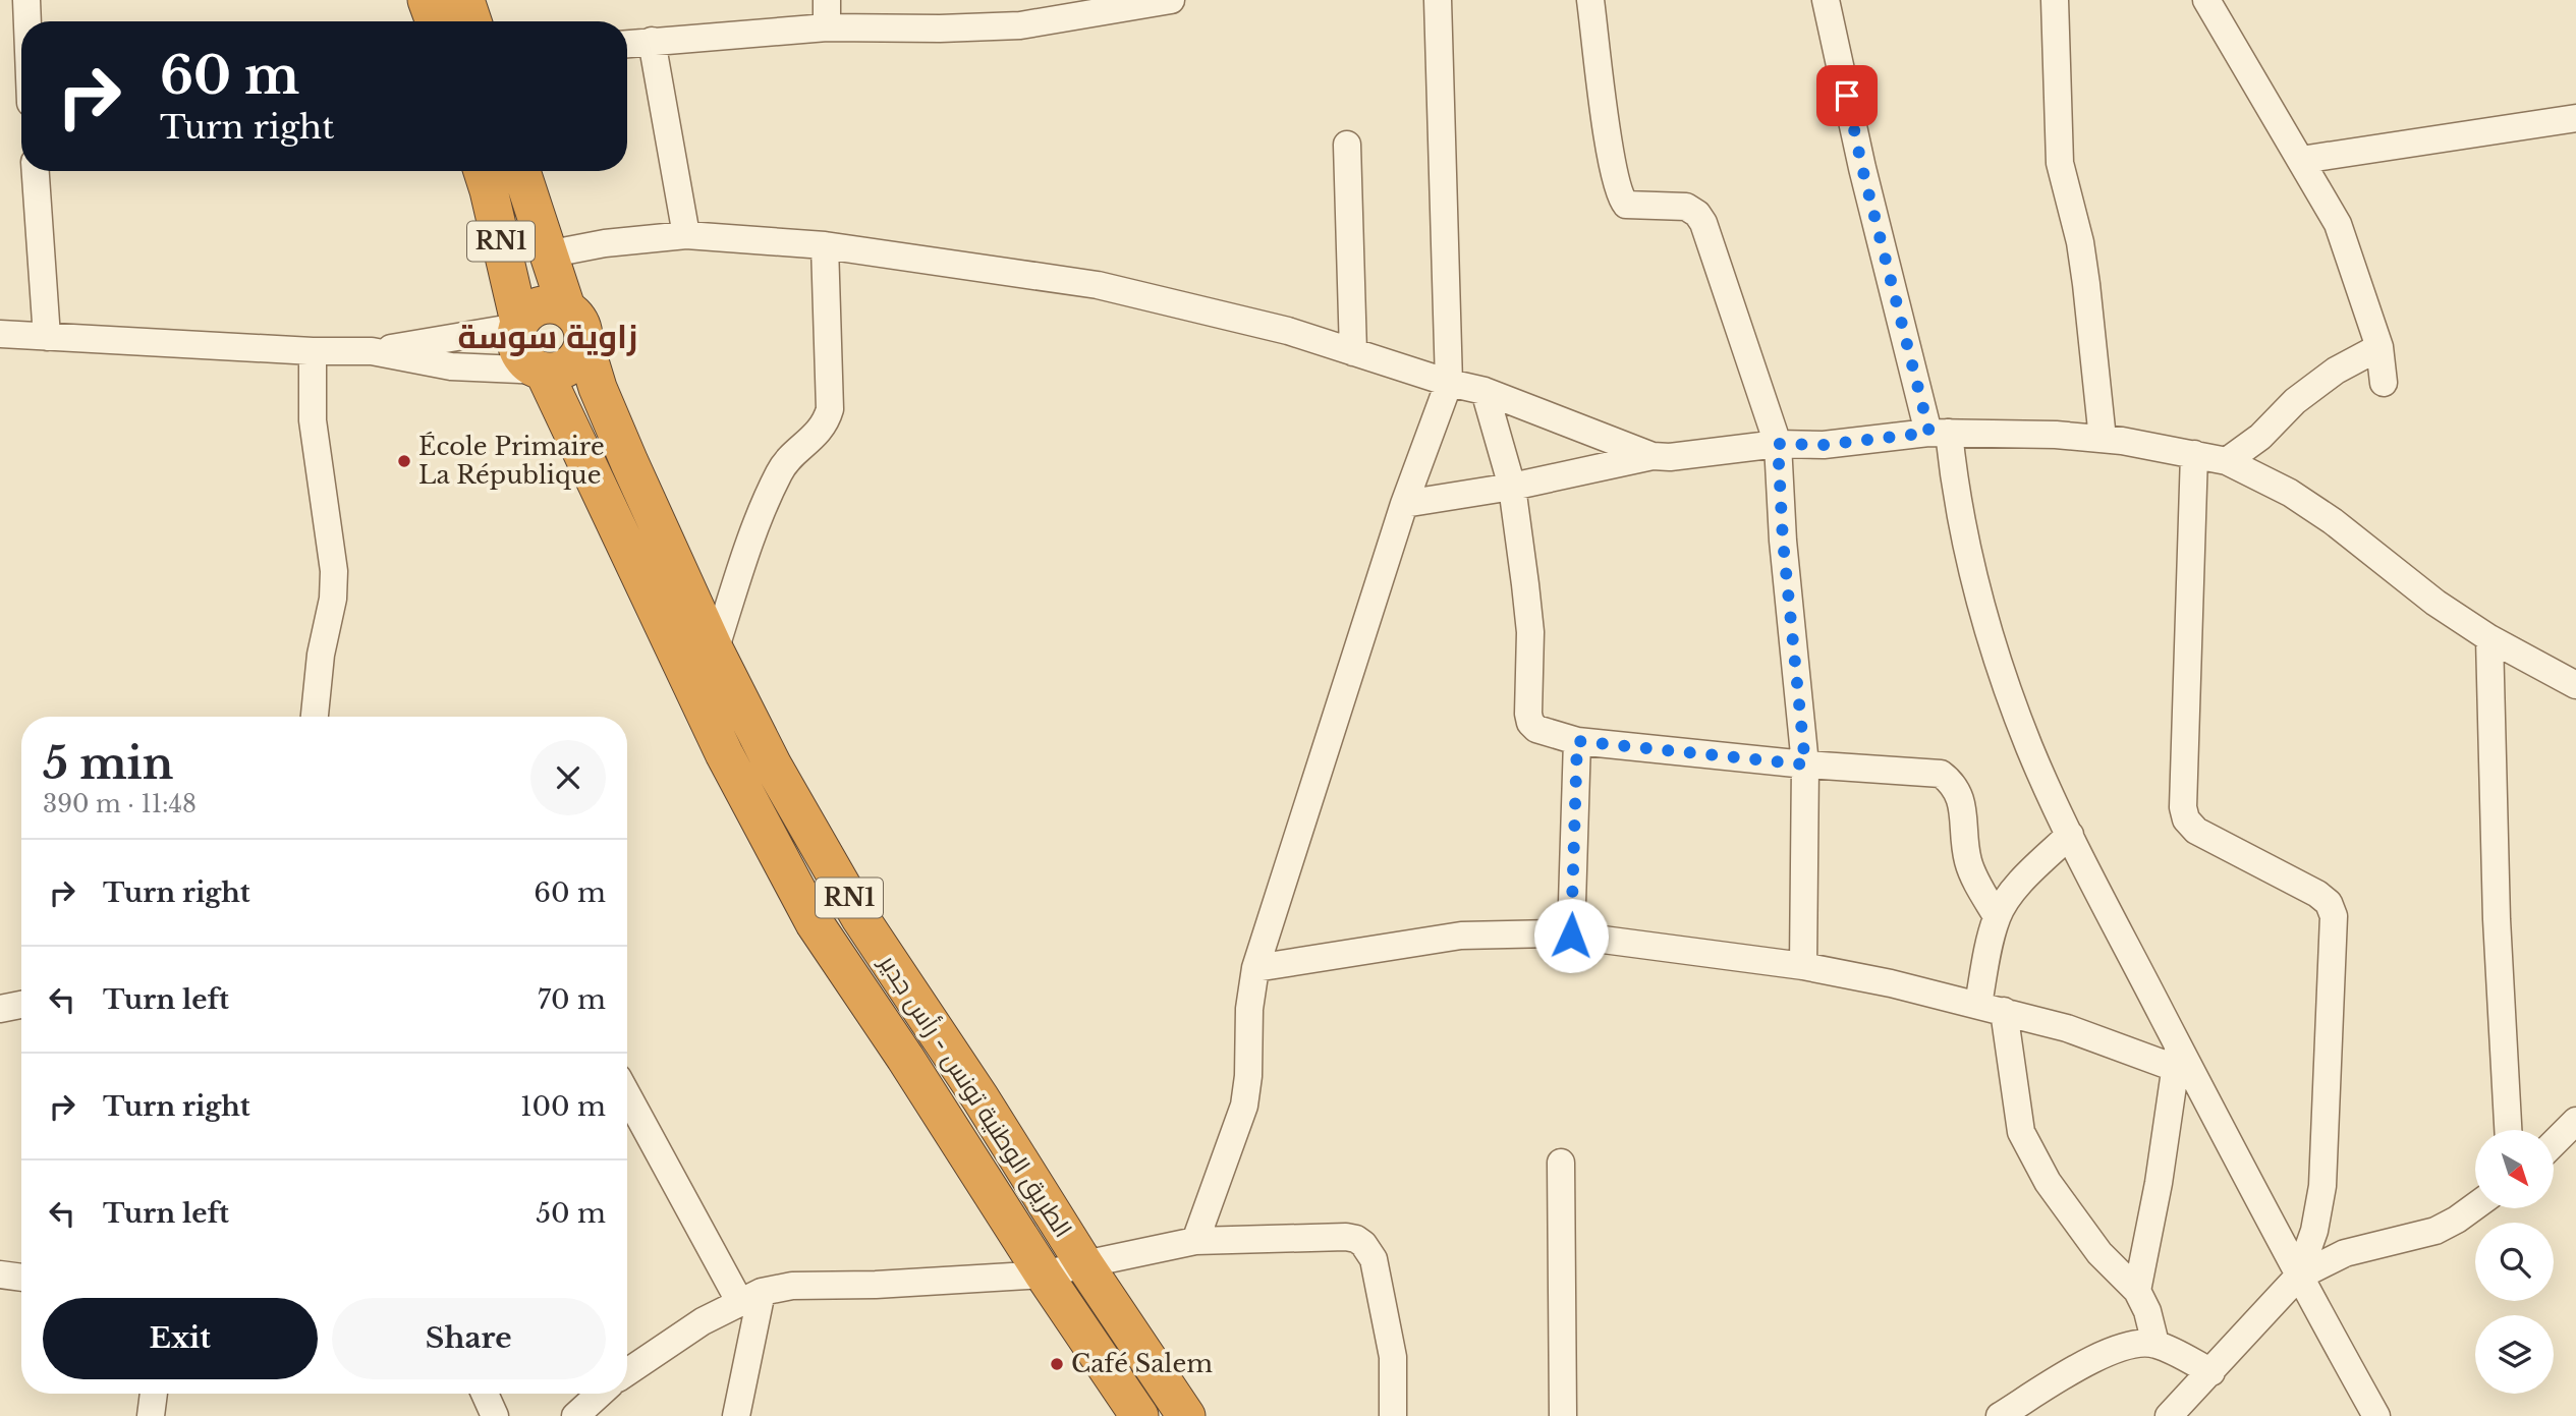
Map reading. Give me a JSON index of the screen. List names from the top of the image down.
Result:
{
  "streets": {
    "highway": ["RN1", "الطريق الوطنية تونس - رأس جدير"]
  },
  "crossings": [
    ["RN1", "الطريق الوطنية تونس - رأس جدير"]
  ],
  "districts": ["زاوية سوسة"],
  "places": ["École Primaire La République", "Café Salem"],
  "north": "bottom right",
  "page": {
    "turn": ["60 m", "Turn right"],
    "heading": ["5 min", "390 m · 11:48"],
    "list": [
      {
        "name": "Turn right",
        "value": "60 m"
      },
      {
        "name": "Turn left",
        "value": "70 m"
      },
      {
        "name": "Turn right",
        "value": "100 m"
      },
      {
        "name": "Turn left",
        "value": "50 m"
      }
    ],
    "buttons": ["Exit", "Share"]
  }
}
